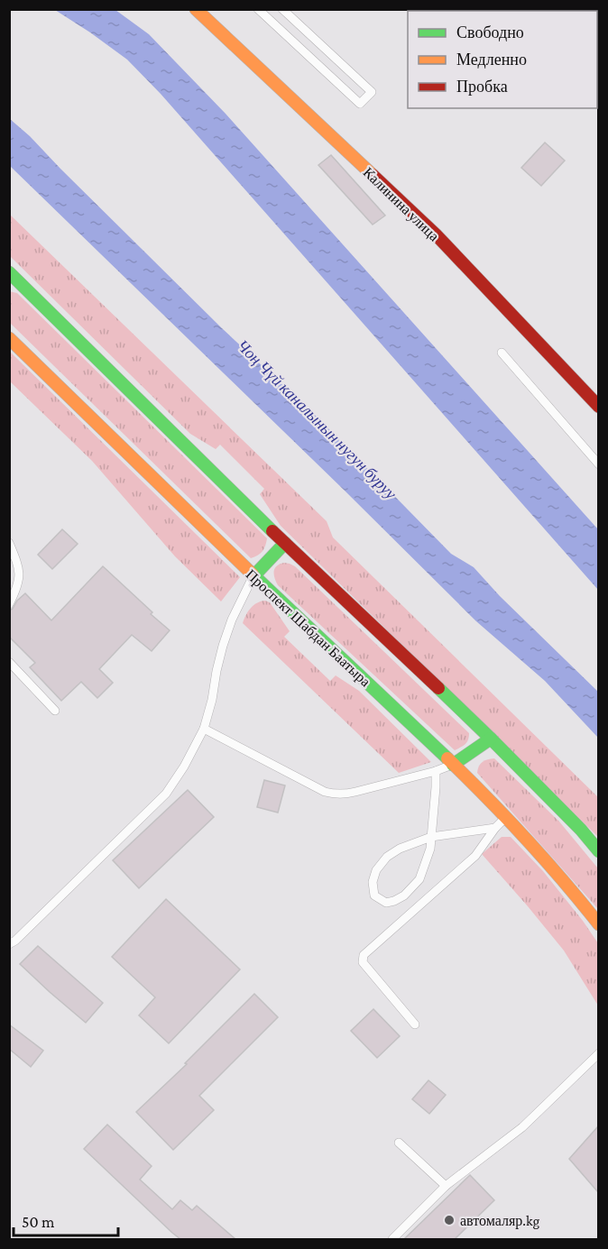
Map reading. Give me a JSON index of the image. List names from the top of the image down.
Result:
{
  "streets": {
    "main road": ["Калинина улица", "Проспект Шабдан Баатыра"]
  },
  "water": ["Чоң Чүй каналынын нугун буруу"],
  "places": ["автомаляр.kg"],
  "legend": ["Свободно", "Медленно", "Пробка"],
  "scale_bar": "50 m"
}
